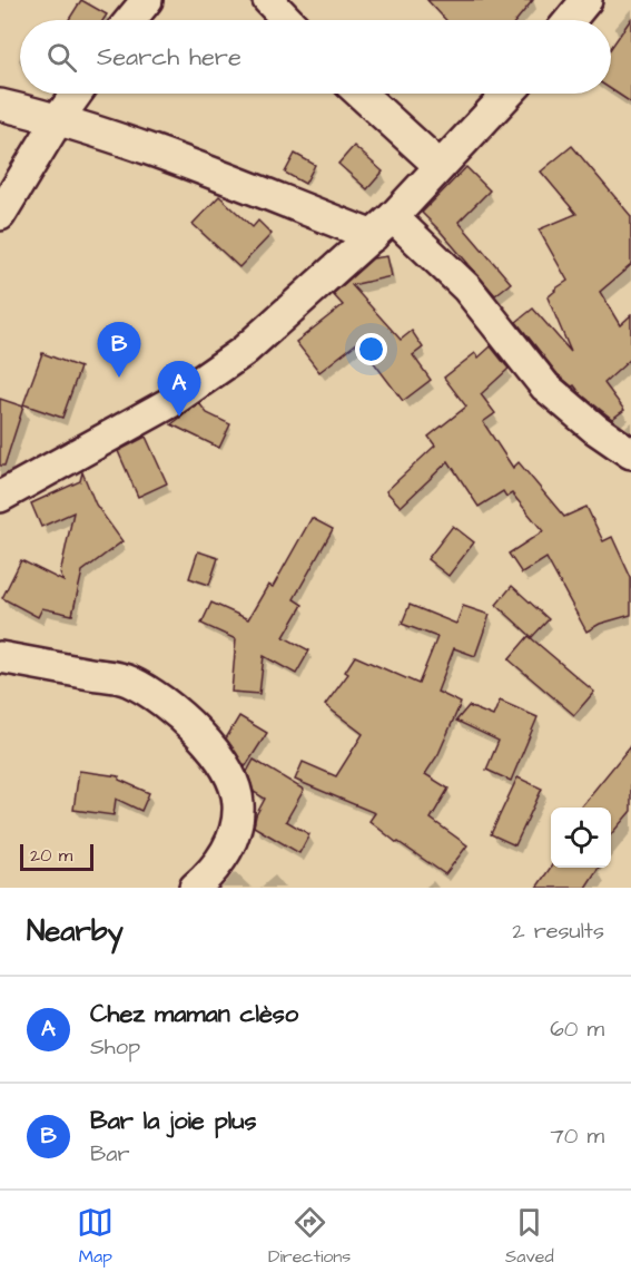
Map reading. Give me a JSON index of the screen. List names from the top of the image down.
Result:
{
  "scale_bar": "20 m",
  "page": {
    "search": "Search here",
    "pins": ["B", "A"],
    "scale": "20 m",
    "heading": ["Nearby", "2 results"],
    "list": [
      {
        "mark": "A",
        "name": "Chez maman clèso",
        "note": "Shop",
        "value": "60 m"
      },
      {
        "mark": "B",
        "name": "Bar la joie plus",
        "note": "Bar",
        "value": "70 m"
      }
    ],
    "nav": ["Map", "Directions", "Saved"]
  }
}
